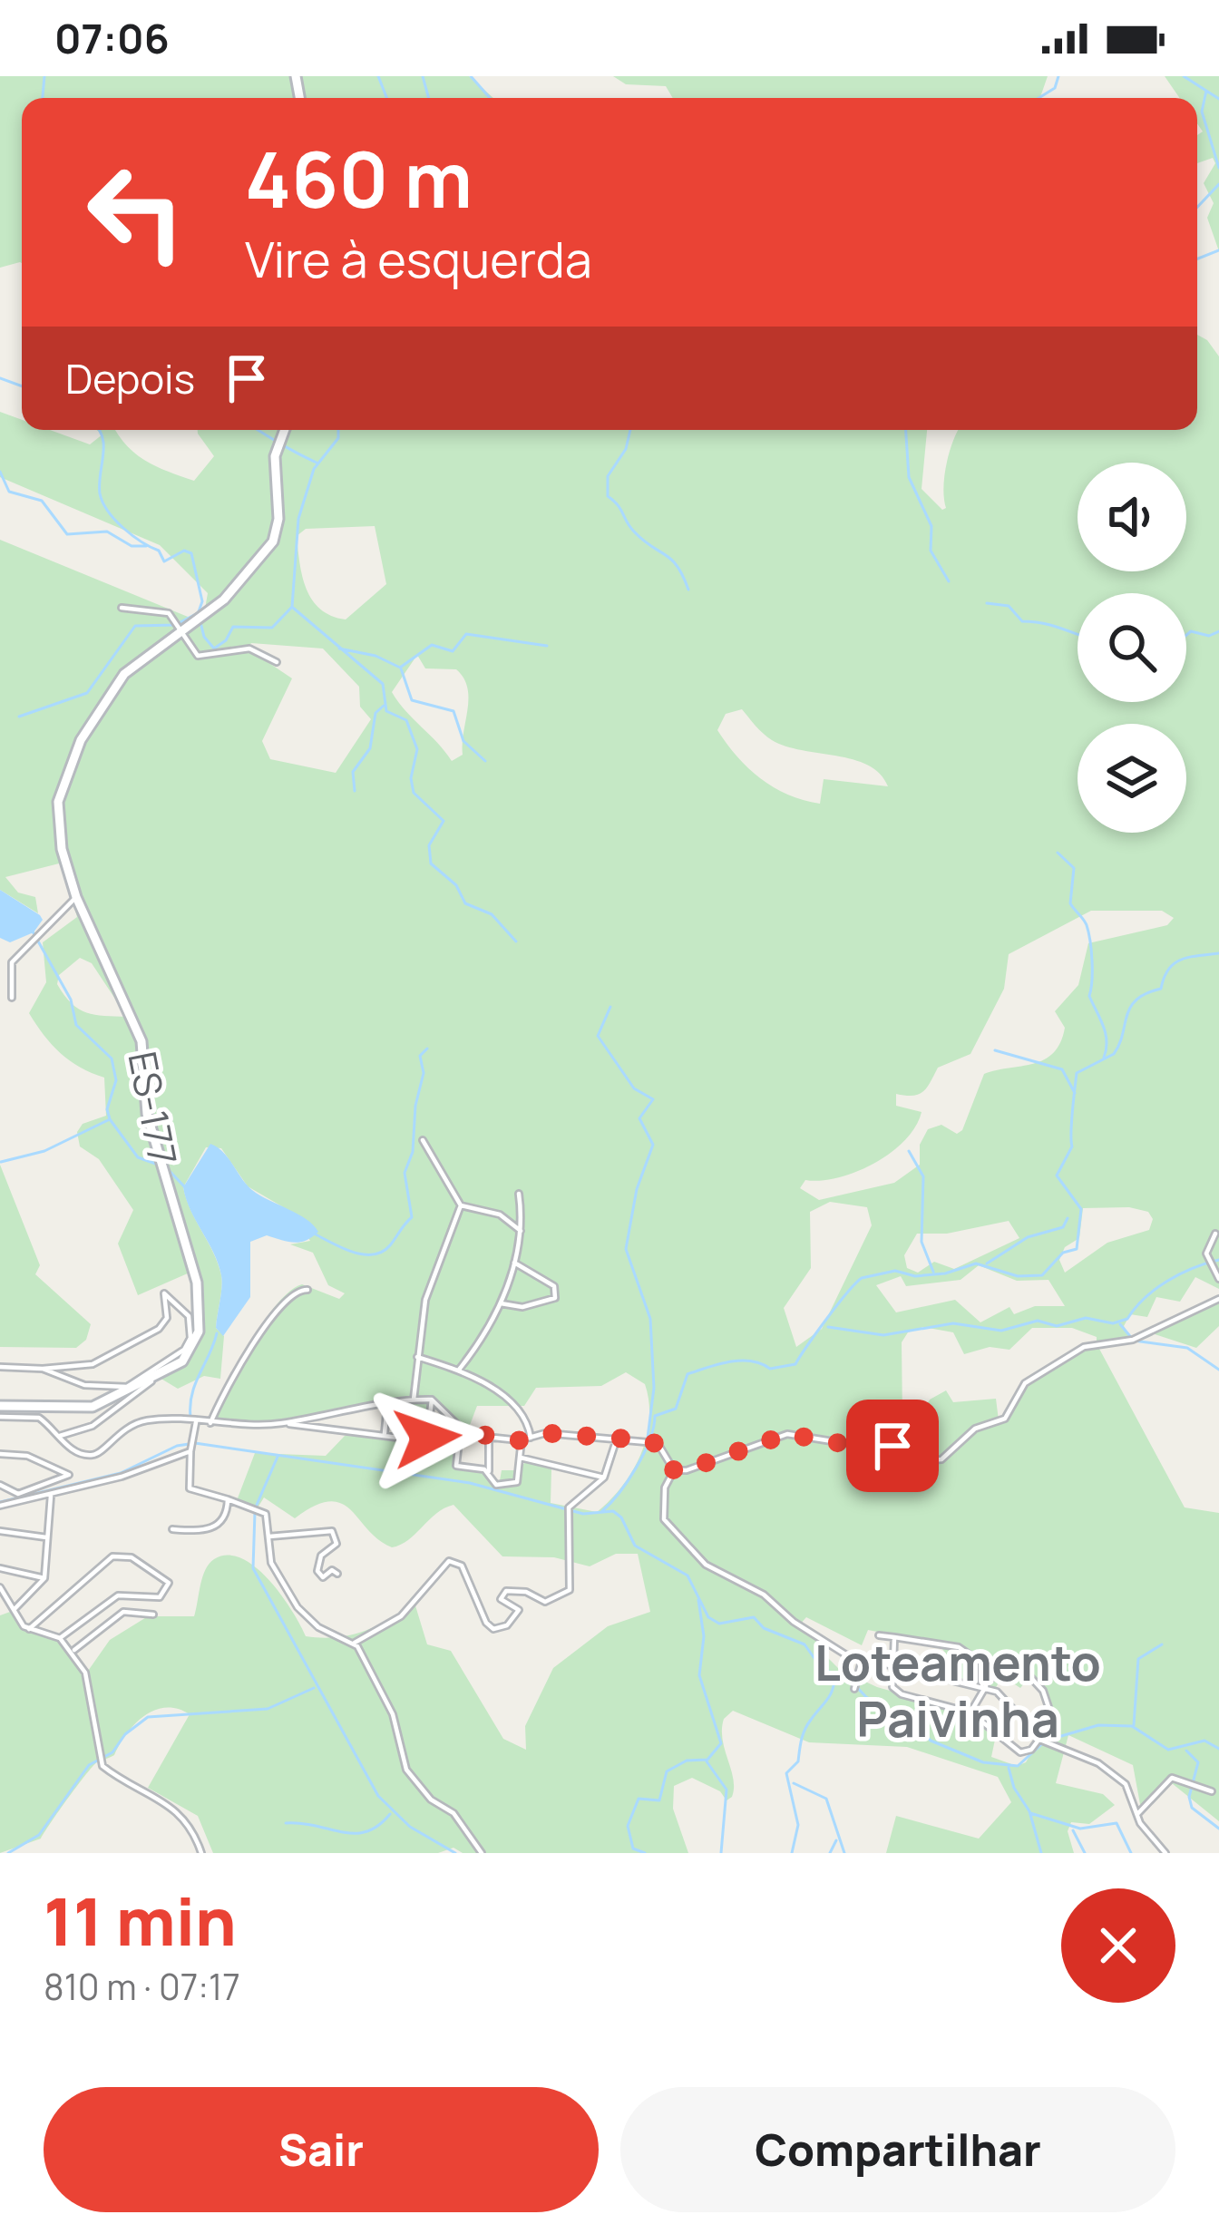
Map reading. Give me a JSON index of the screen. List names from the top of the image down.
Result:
{
  "streets": {
    "main road": ["ES-177"]
  },
  "districts": ["Loteamento Paivinha"],
  "page": {
    "status": "07:06",
    "turn": ["460 m", "Vire à esquerda"],
    "then": "Depois",
    "heading": ["11 min", "810 m · 07:17"],
    "buttons": ["Sair", "Compartilhar"]
  }
}
